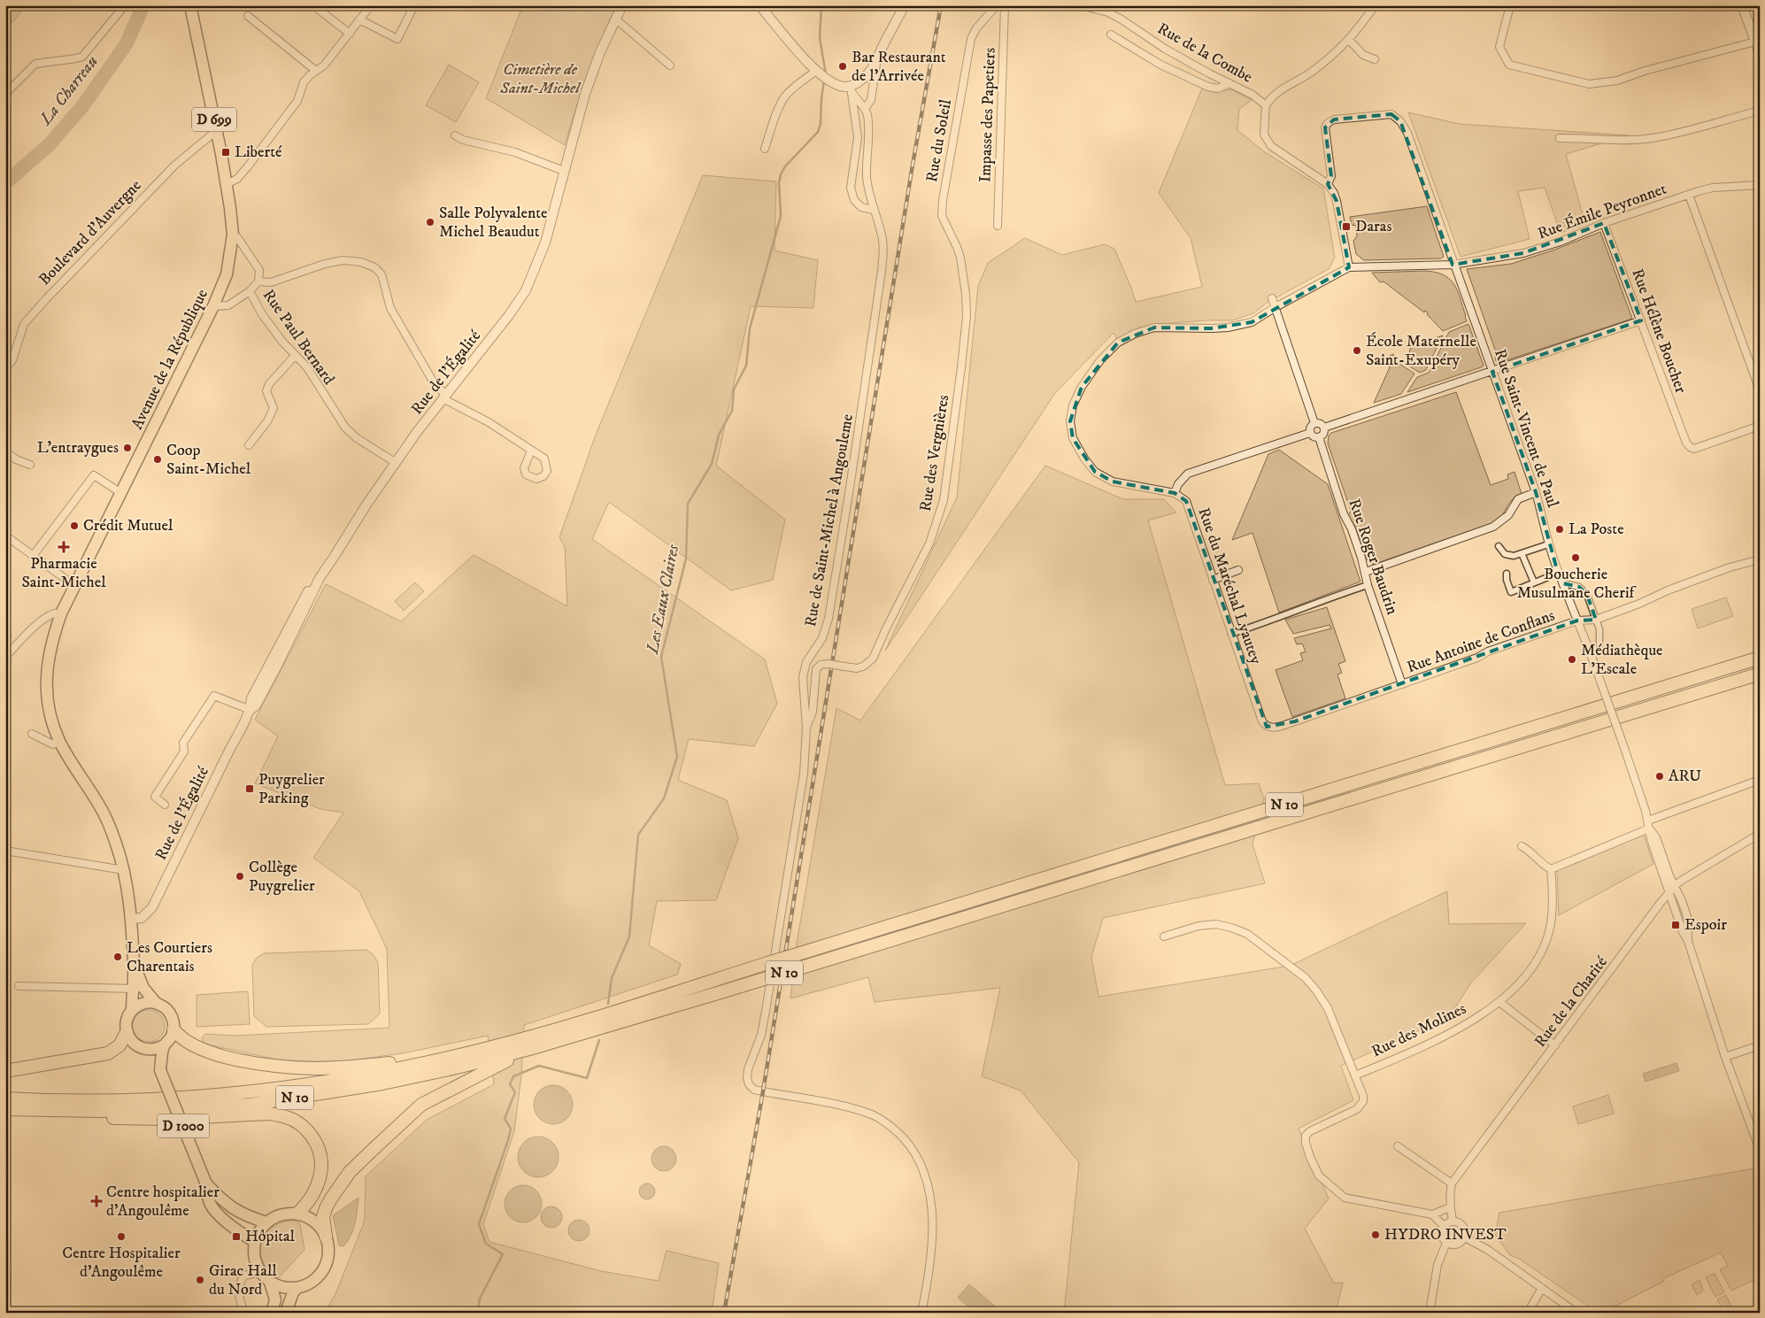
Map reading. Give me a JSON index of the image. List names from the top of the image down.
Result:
{
  "streets": {
    "highway": ["N 10"],
    "main road": ["D 699", "Avenue de la République", "D 1000"],
    "street": [
      "Rue de la Combe",
      "Impasse des Papetiers",
      "Rue du Soleil",
      "Rue Émile Peyronnet",
      "Boulevard d'Auvergne",
      "Rue Hélène Boucher",
      "Rue Paul Bernard",
      "Rue de l'Égalité",
      "Rue Saint-Vincent de Paul",
      "Rue des Vergnières",
      "Rue de Saint-Michel à Angouleme",
      "Rue Roger Baudrin",
      "Rue du Maréchal Lyautey",
      "Rue Antoine de Conflans",
      "Rue de la Charité",
      "Rue des Molines"
    ]
  },
  "crossings": [
    ["D 699", "Boulevard d'Auvergne"],
    ["D 699", "Rue Paul Bernard"],
    ["D 699", "Avenue de la République"],
    ["Rue du Soleil", "Rue des Vergnières"],
    ["Rue Émile Peyronnet", "Rue Hélène Boucher"],
    ["Rue Émile Peyronnet", "Rue Saint-Vincent de Paul"],
    ["Rue Paul Bernard", "Avenue de la République"],
    ["Rue Paul Bernard", "Rue de l'Égalité"],
    ["Avenue de la République", "Rue de l'Égalité"],
    ["Avenue de la République", "D 1000"],
    ["Rue Saint-Vincent de Paul", "Rue Antoine de Conflans"],
    ["Rue des Vergnières", "Rue de Saint-Michel à Angouleme"],
    ["Rue Roger Baudrin", "Rue Antoine de Conflans"],
    ["Rue du Maréchal Lyautey", "Rue Antoine de Conflans"]
  ],
  "water": ["La Charreau", "Les Eaux Claires"],
  "parks": ["Cimetière de Saint-Michel"],
  "places": {
    "other": [
      "Bar Restaurant de l'Arrivée",
      "Salle Polyvalente Michel Beaudut",
      "École Maternelle Saint-Exupéry",
      "L'entraygues",
      "Coop Saint-Michel",
      "Crédit Mutuel",
      "La Poste",
      "Boucherie Musulmane Cherif",
      "Médiathèque L'Escale",
      "ARU",
      "Collège Puygrelier",
      "Les Courtiers Charentais",
      "HYDRO INVEST",
      "Centre Hospitalier d'Angoulême",
      "Girac Hall du Nord"
    ],
    "transit": [
      "Liberté",
      "Daras",
      "Puygrelier Parking",
      "Espoir",
      "Hôpital"
    ],
    "health": ["Pharmacie Saint-Michel", "Centre hospitalier d'Angoulême"]
  }
}
